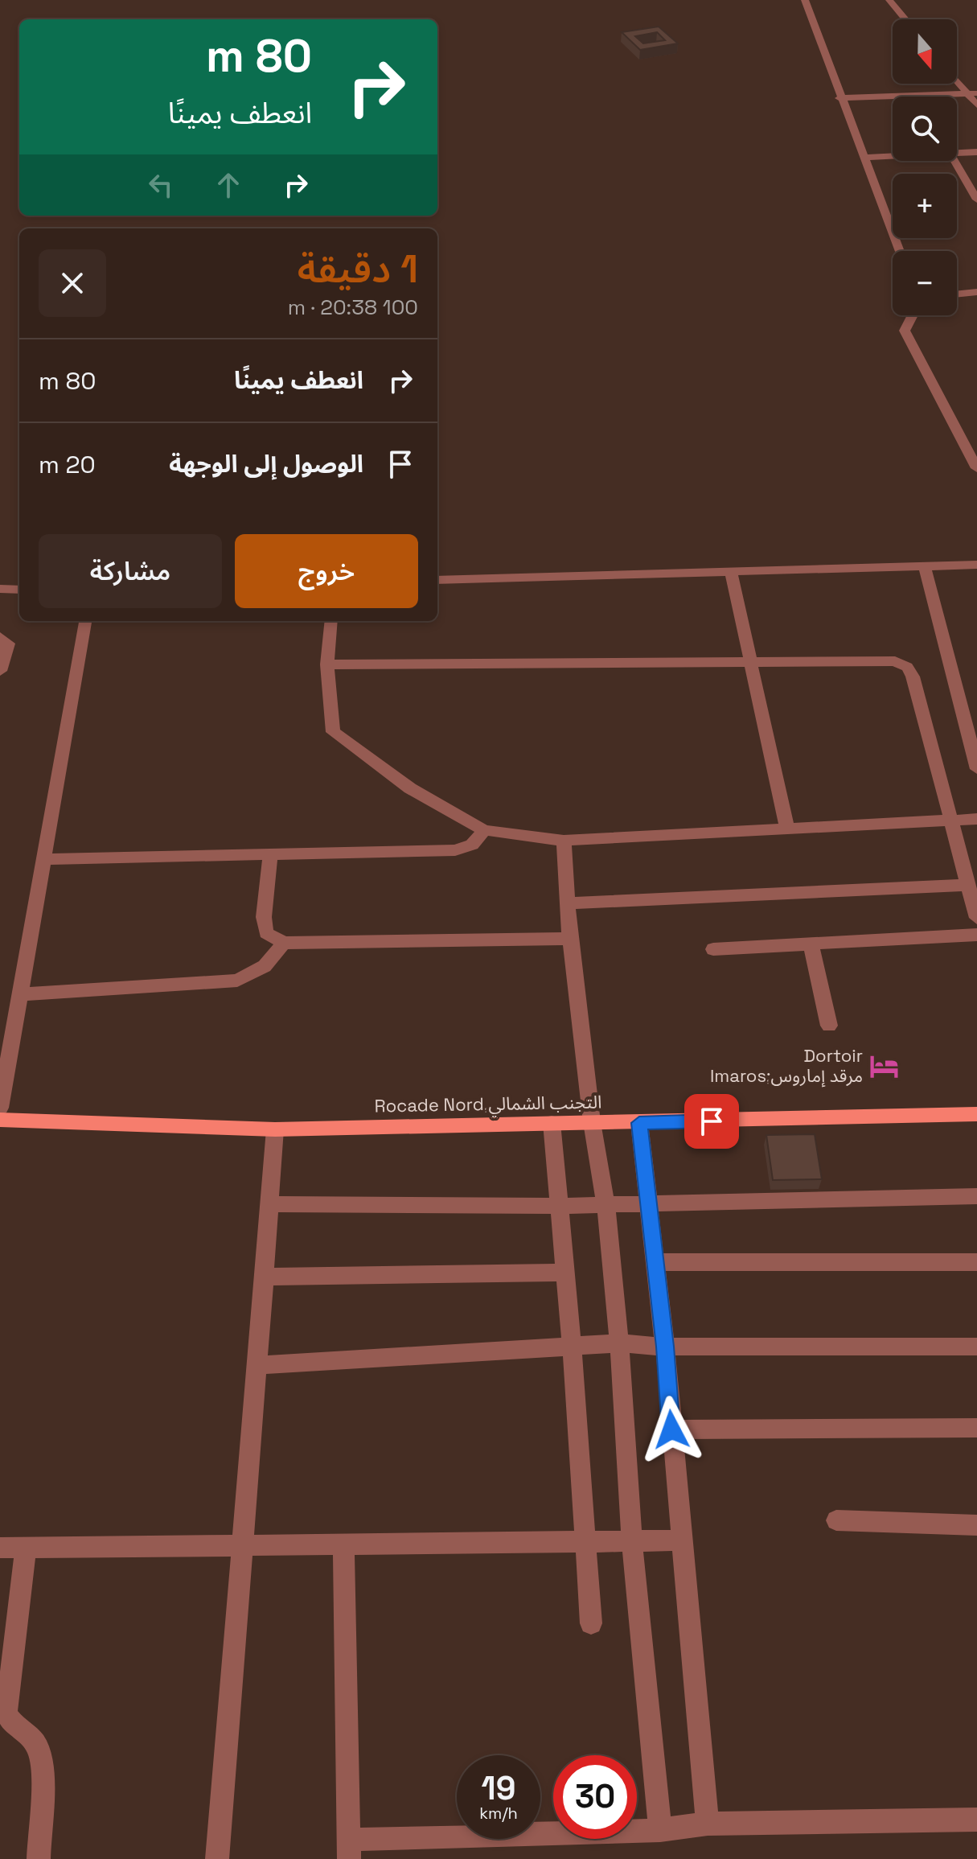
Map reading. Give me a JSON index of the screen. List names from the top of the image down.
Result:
{
  "streets": {
    "main road": ["Rocade Nord,التجنب الشمالي"]
  },
  "places": {
    "hotel": ["Dortoir Imaros;مرقد إماروس"]
  },
  "north": "bottom",
  "page": {
    "map_buttons": ["+", "−"],
    "turn": ["80 m", "انعطف يمينًا"],
    "heading": ["1 دقيقة", "100 m · 20:38"],
    "list": [
      {
        "name": "انعطف يمينًا",
        "value": "80 m"
      },
      {
        "name": "الوصول إلى الوجهة",
        "value": "20 m"
      }
    ],
    "buttons": ["خروج", "مشاركة"],
    "speed": "19 km/h",
    "limit": "30"
  }
}
